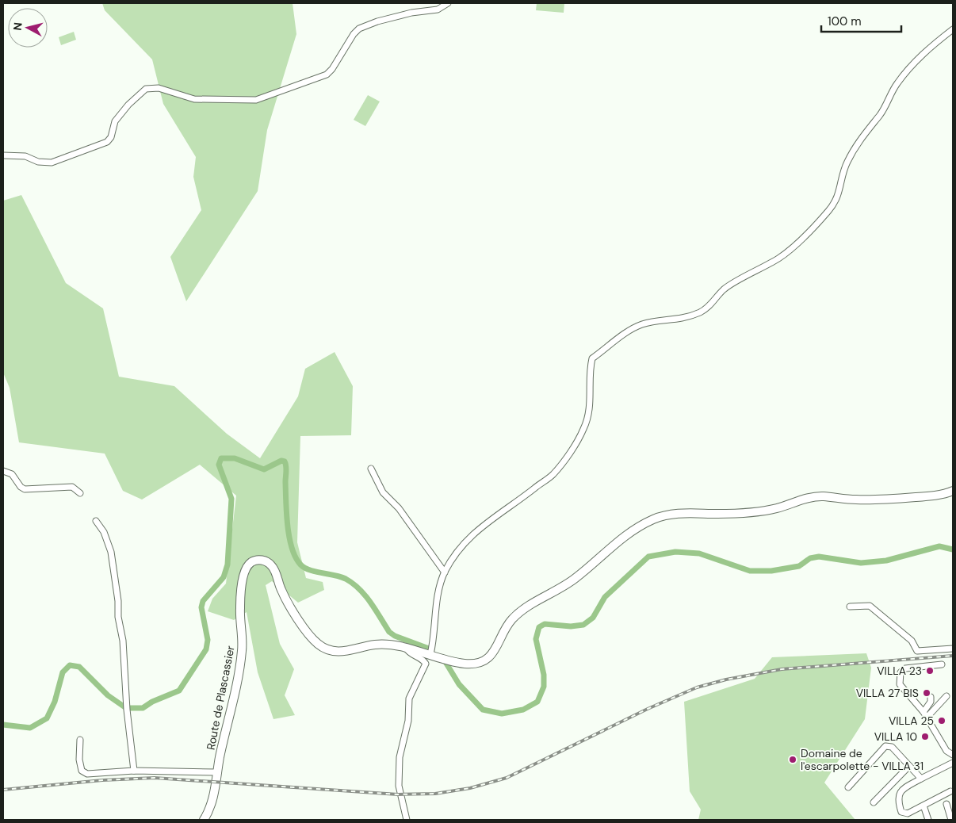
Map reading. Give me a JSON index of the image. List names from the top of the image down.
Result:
{
  "streets": {
    "street": ["Route de Plascassier"]
  },
  "places": [
    "VILLA 23",
    "VILLA 27 BIS",
    "VILLA 25",
    "VILLA 10",
    "Domaine de l'escarpolette - VILLA 31"
  ],
  "scale_bar": "100 m",
  "north": "left"
}
